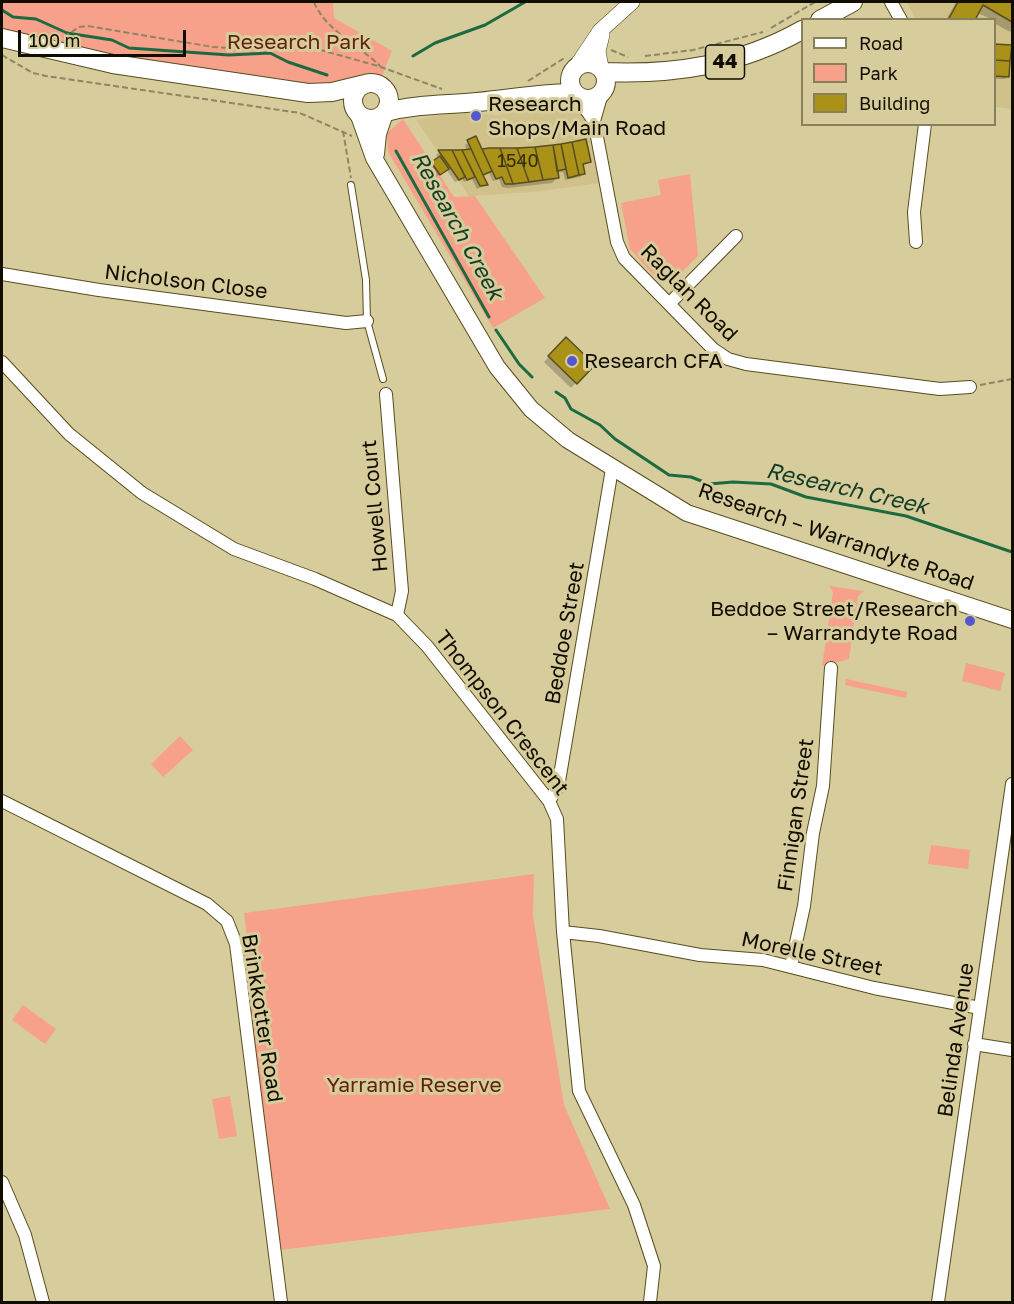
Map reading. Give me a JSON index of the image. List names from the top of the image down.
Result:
{
  "streets": {
    "main road": ["44", "Research – Warrandyte Road"],
    "street": [
      "Nicholson Close",
      "Raglan Road",
      "Howell Court",
      "Beddoe Street",
      "Thompson Crescent",
      "Finnigan Street",
      "Morelle Street",
      "Brinkkotter Road",
      "Belinda Avenue"
    ]
  },
  "crossings": [
    ["Howell Court", "Thompson Crescent"],
    ["Research – Warrandyte Road", "Beddoe Street"],
    ["Beddoe Street", "Thompson Crescent"],
    ["Thompson Crescent", "Morelle Street"],
    ["Finnigan Street", "Morelle Street"],
    ["Morelle Street", "Belinda Avenue"]
  ],
  "water": ["Research Creek"],
  "parks": ["Research Park", "Yarramie Reserve"],
  "places": ["Research Shops/Main Road", "Research CFA", "Beddoe Street/Research – Warrandyte Road"],
  "house_numbers": ["1540"],
  "legend": ["Road", "Park", "Building"],
  "scale_bar": "100 m"
}
